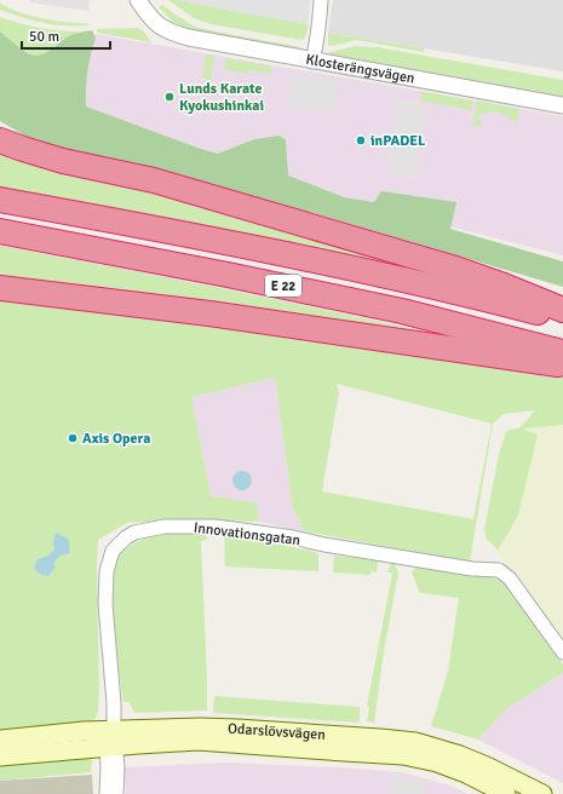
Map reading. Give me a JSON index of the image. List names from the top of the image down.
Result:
{
  "streets": {
    "highway": ["E 22"],
    "main road": ["Odarslövsvägen"],
    "street": ["Klosterängsvägen", "Innovationsgatan"]
  },
  "crossings": [
    ["Innovationsgatan", "Odarslövsvägen"]
  ],
  "places": ["Lunds Karate Kyokushinkai", "inPADEL", "Axis Opera"],
  "scale_bar": "50 m"
}
